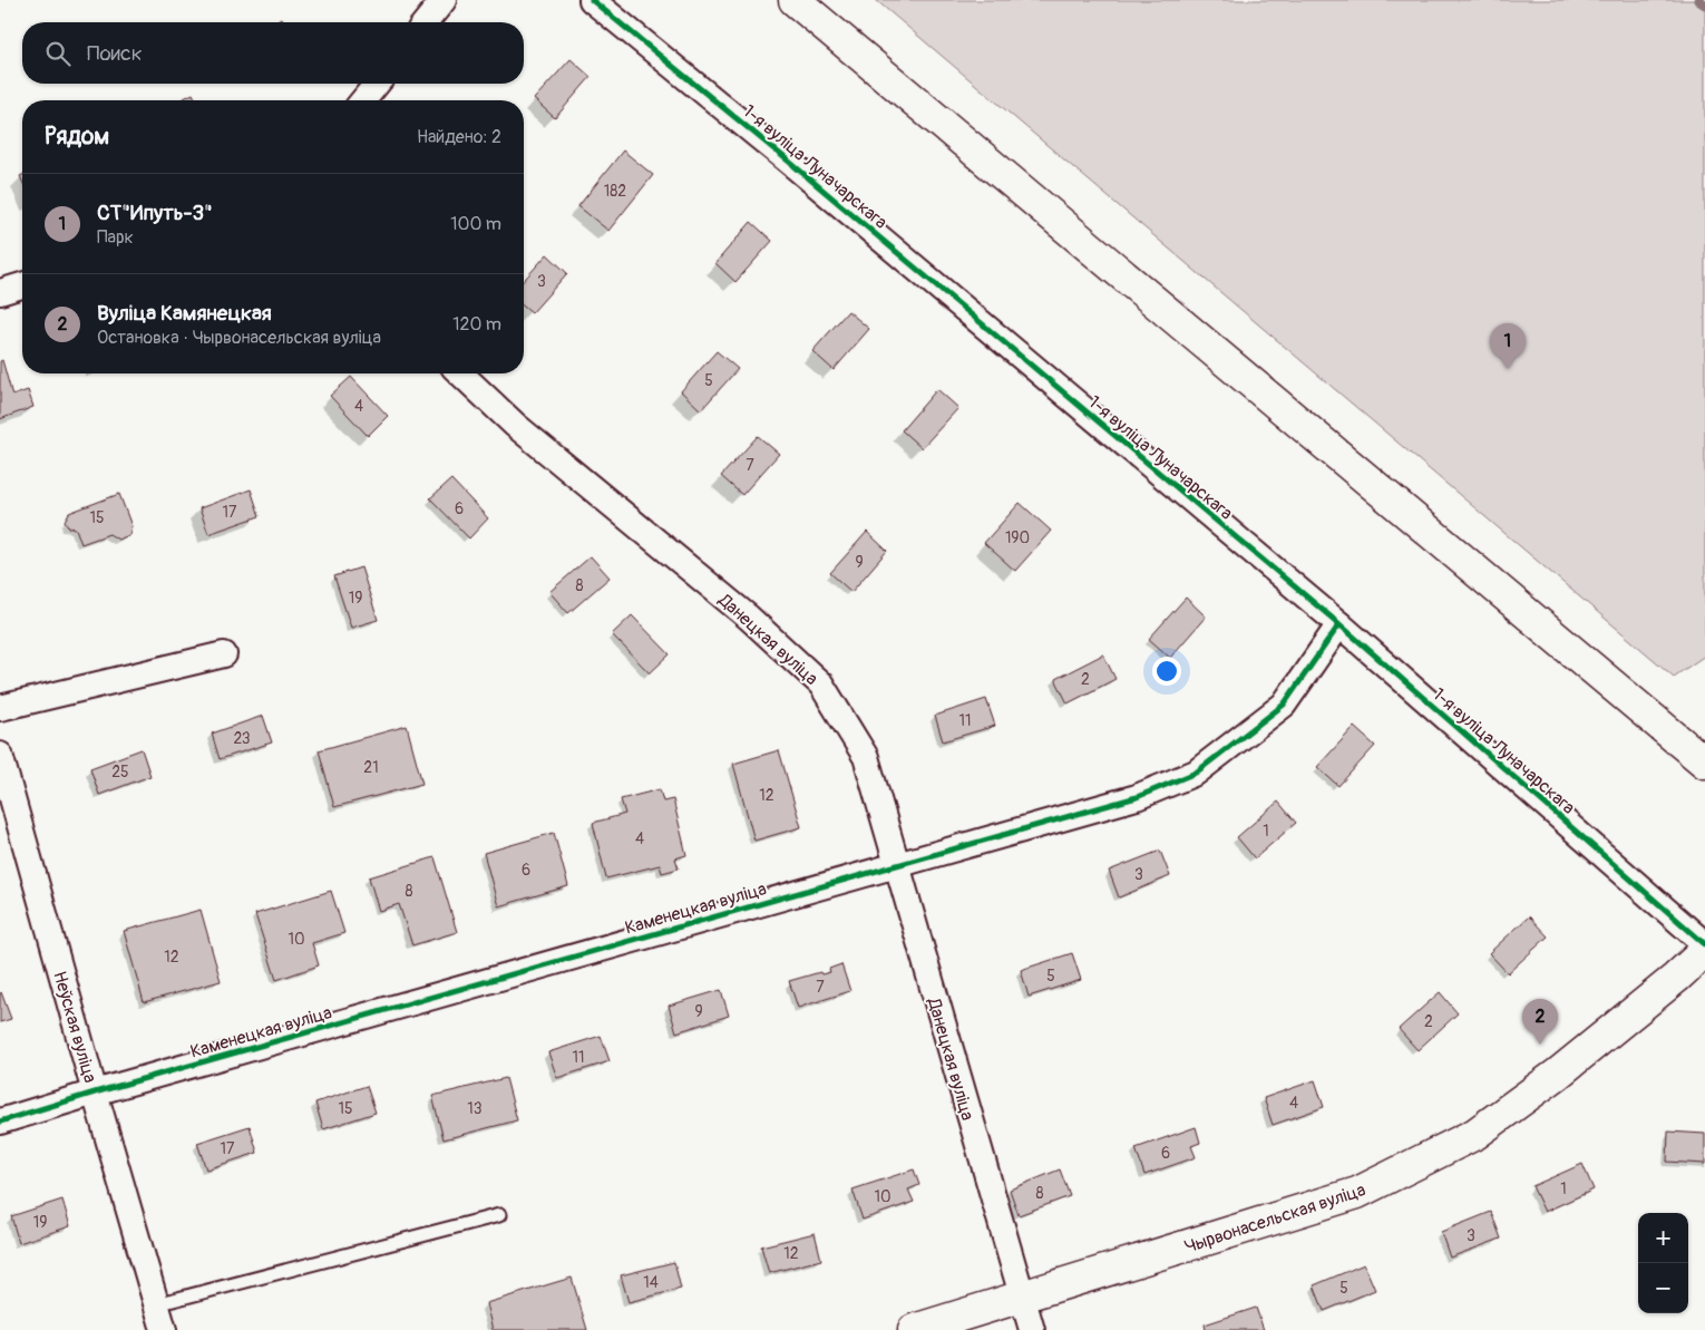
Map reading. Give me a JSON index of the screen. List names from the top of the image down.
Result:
{
  "streets": {
    "street": [
      "1-я вуліца Луначарскага",
      "Данецкая вуліца",
      "Каменецкая вуліца",
      "Неўская вуліца",
      "Чырвонасельская вуліца"
    ]
  },
  "crossings": [
    ["1-я вуліца Луначарскага", "Каменецкая вуліца"],
    ["Данецкая вуліца", "Каменецкая вуліца"],
    ["Данецкая вуліца", "Чырвонасельская вуліца"],
    ["Каменецкая вуліца", "Неўская вуліца"]
  ],
  "house_numbers": [
    "182",
    "3",
    "5",
    "4",
    "7",
    "6",
    "17",
    "15",
    "190",
    "9",
    "8",
    "19",
    "2",
    "11",
    "23",
    "21",
    "25",
    "12",
    "1",
    "4",
    "6",
    "3",
    "8",
    "10",
    "12",
    "5",
    "7",
    "9",
    "2",
    "11",
    "4",
    "15",
    "13",
    "17",
    "6",
    "1",
    "8",
    "10",
    "19",
    "3",
    "12",
    "14",
    "5"
  ],
  "page": {
    "search": "Поиск",
    "heading": ["Рядом", "Найдено: 2"],
    "list": [
      {
        "mark": "1",
        "name": "СТ\"Ипуть-3\"",
        "note": "Парк",
        "value": "100 m"
      },
      {
        "mark": "2",
        "name": "Вуліца Камянецкая",
        "note": "Остановка · Чырвонасельская вуліца",
        "value": "120 m"
      }
    ],
    "pins": ["1", "2"],
    "map_buttons": ["+", "−"]
  }
}
